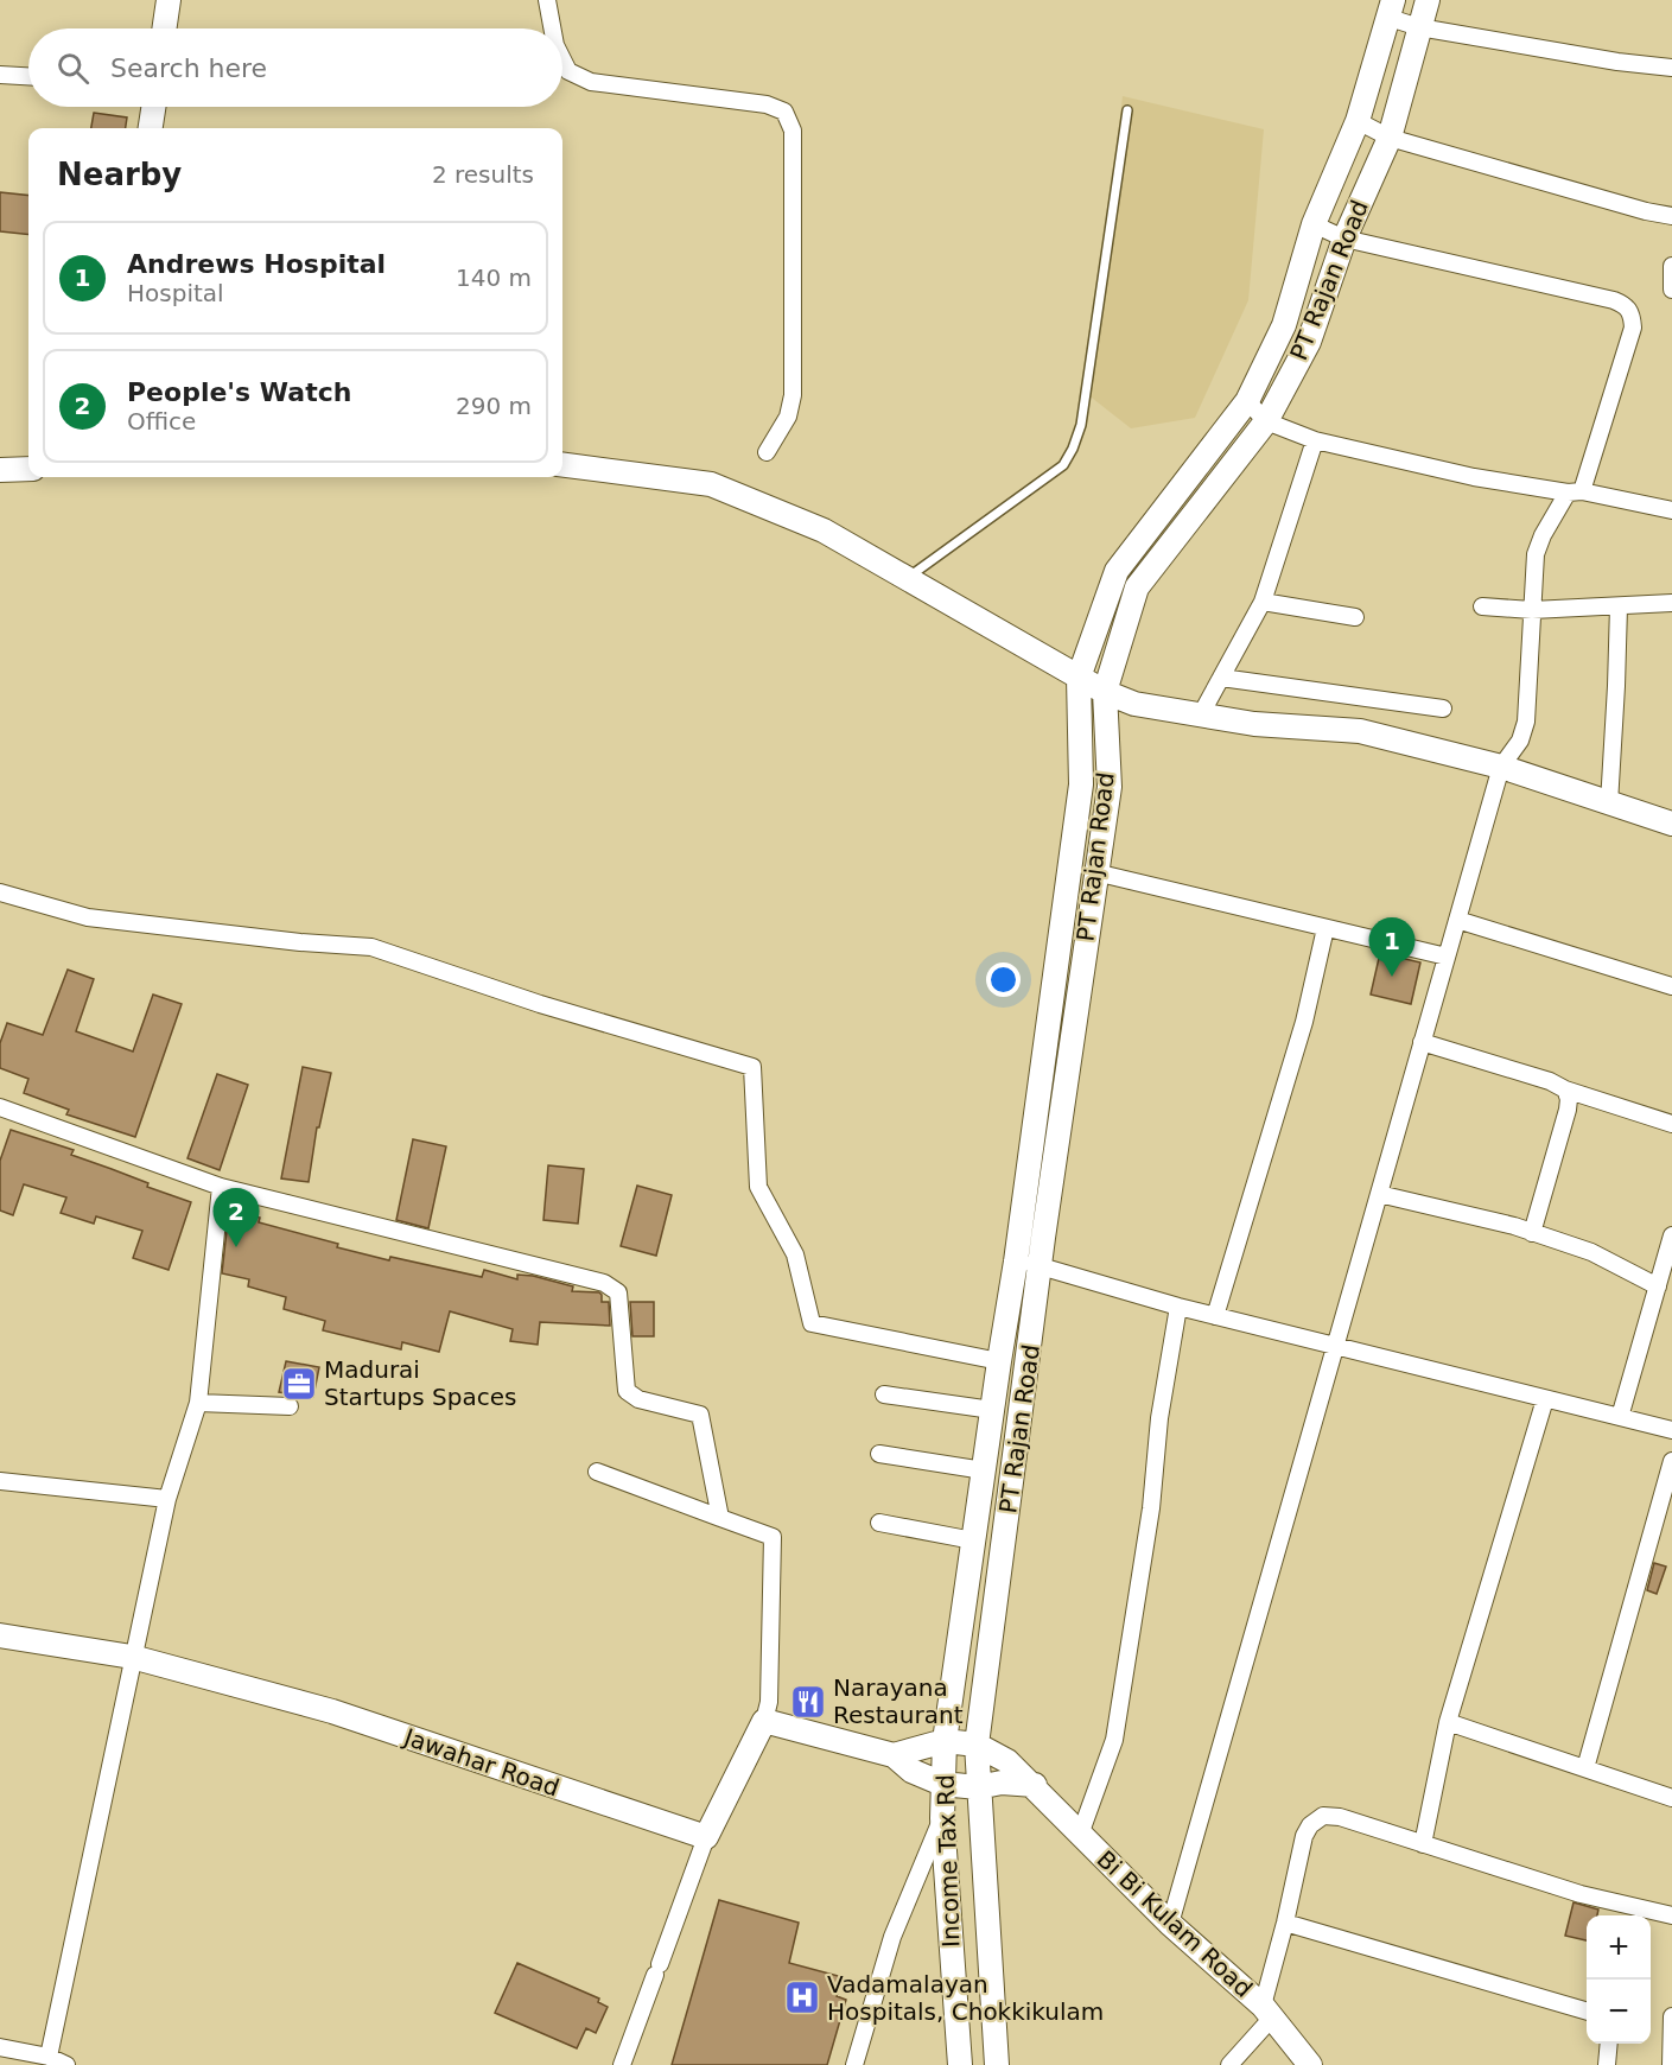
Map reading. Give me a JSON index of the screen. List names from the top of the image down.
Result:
{
  "streets": {
    "main road": [
      "PT Rajan Road",
      "Jawahar Road",
      "Income Tax Rd",
      "Bi Bi Kulam Road"
    ]
  },
  "crossings": [
    ["PT Rajan Road", "Income Tax Rd"],
    ["PT Rajan Road", "Bi Bi Kulam Road"],
    ["Income Tax Rd", "Bi Bi Kulam Road"]
  ],
  "places": {
    "office": ["Madurai Startups Spaces"],
    "restaurant": ["Narayana Restaurant"],
    "hospital": ["Vadamalayan Hospitals, Chokkikulam"]
  },
  "page": {
    "search": "Search here",
    "heading": ["Nearby", "2 results"],
    "list": [
      {
        "mark": "1",
        "name": "Andrews Hospital",
        "note": "Hospital",
        "value": "140 m"
      },
      {
        "mark": "2",
        "name": "People's Watch",
        "note": "Office",
        "value": "290 m"
      }
    ],
    "pins": ["1", "2"],
    "map_buttons": ["+", "−"]
  }
}
